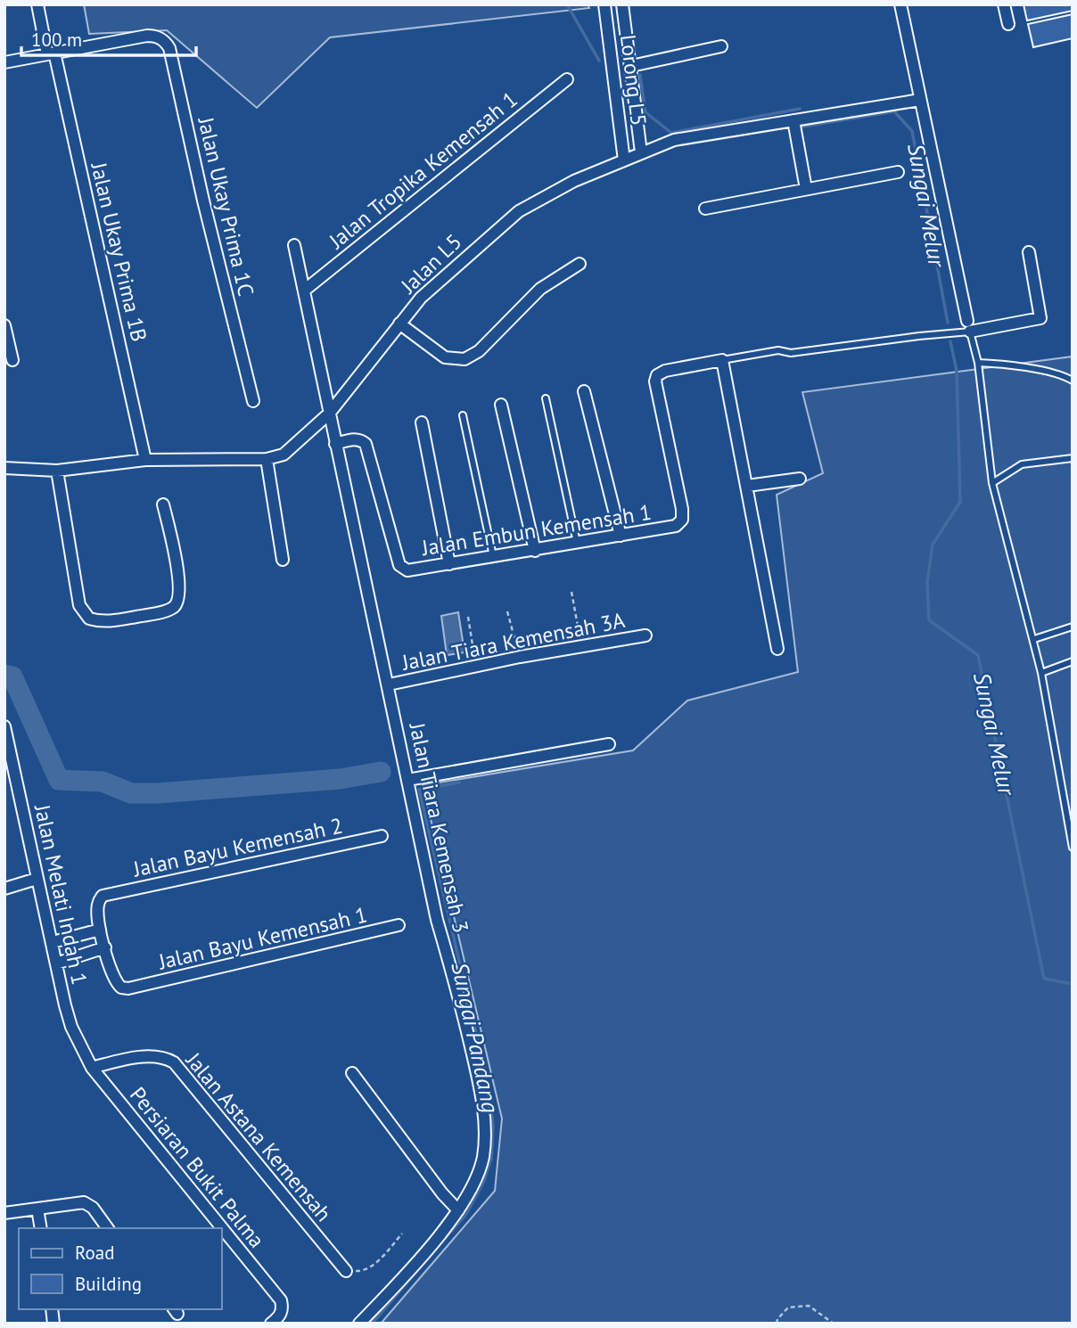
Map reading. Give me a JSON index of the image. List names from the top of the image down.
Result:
{
  "streets": {
    "street": [
      "Lorong L5",
      "Jalan Tropika Kemensah 1",
      "Jalan Ukay Prima 1C",
      "Jalan Ukay Prima 1B",
      "Jalan L5",
      "Jalan Embun Kemensah 1",
      "Jalan Tiara Kemensah 3A",
      "Jalan Tiara Kemensah 3",
      "Jalan Bayu Kemensah 2",
      "Jalan Melati Indah 1",
      "Jalan Bayu Kemensah 1",
      "Jalan Astana Kemensah",
      "Persiaran Bukit Palma"
    ]
  },
  "crossings": [
    ["Lorong L5", "Jalan L5"],
    ["Jalan Tropika Kemensah 1", "Jalan Tiara Kemensah 3"],
    ["Jalan Ukay Prima 1C", "Jalan Ukay Prima 1B"],
    ["Jalan Ukay Prima 1B", "Jalan L5"],
    ["Jalan L5", "Jalan Tiara Kemensah 3"],
    ["Jalan Embun Kemensah 1", "Jalan Tiara Kemensah 3"],
    ["Jalan Tiara Kemensah 3A", "Jalan Tiara Kemensah 3"],
    ["Jalan Melati Indah 1", "Jalan Astana Kemensah"],
    ["Jalan Melati Indah 1", "Persiaran Bukit Palma"],
    ["Jalan Astana Kemensah", "Persiaran Bukit Palma"]
  ],
  "water": ["Sungai Melur", "Sungai Pandang"],
  "legend": ["Road", "Building"],
  "scale_bar": "100 m"
}
